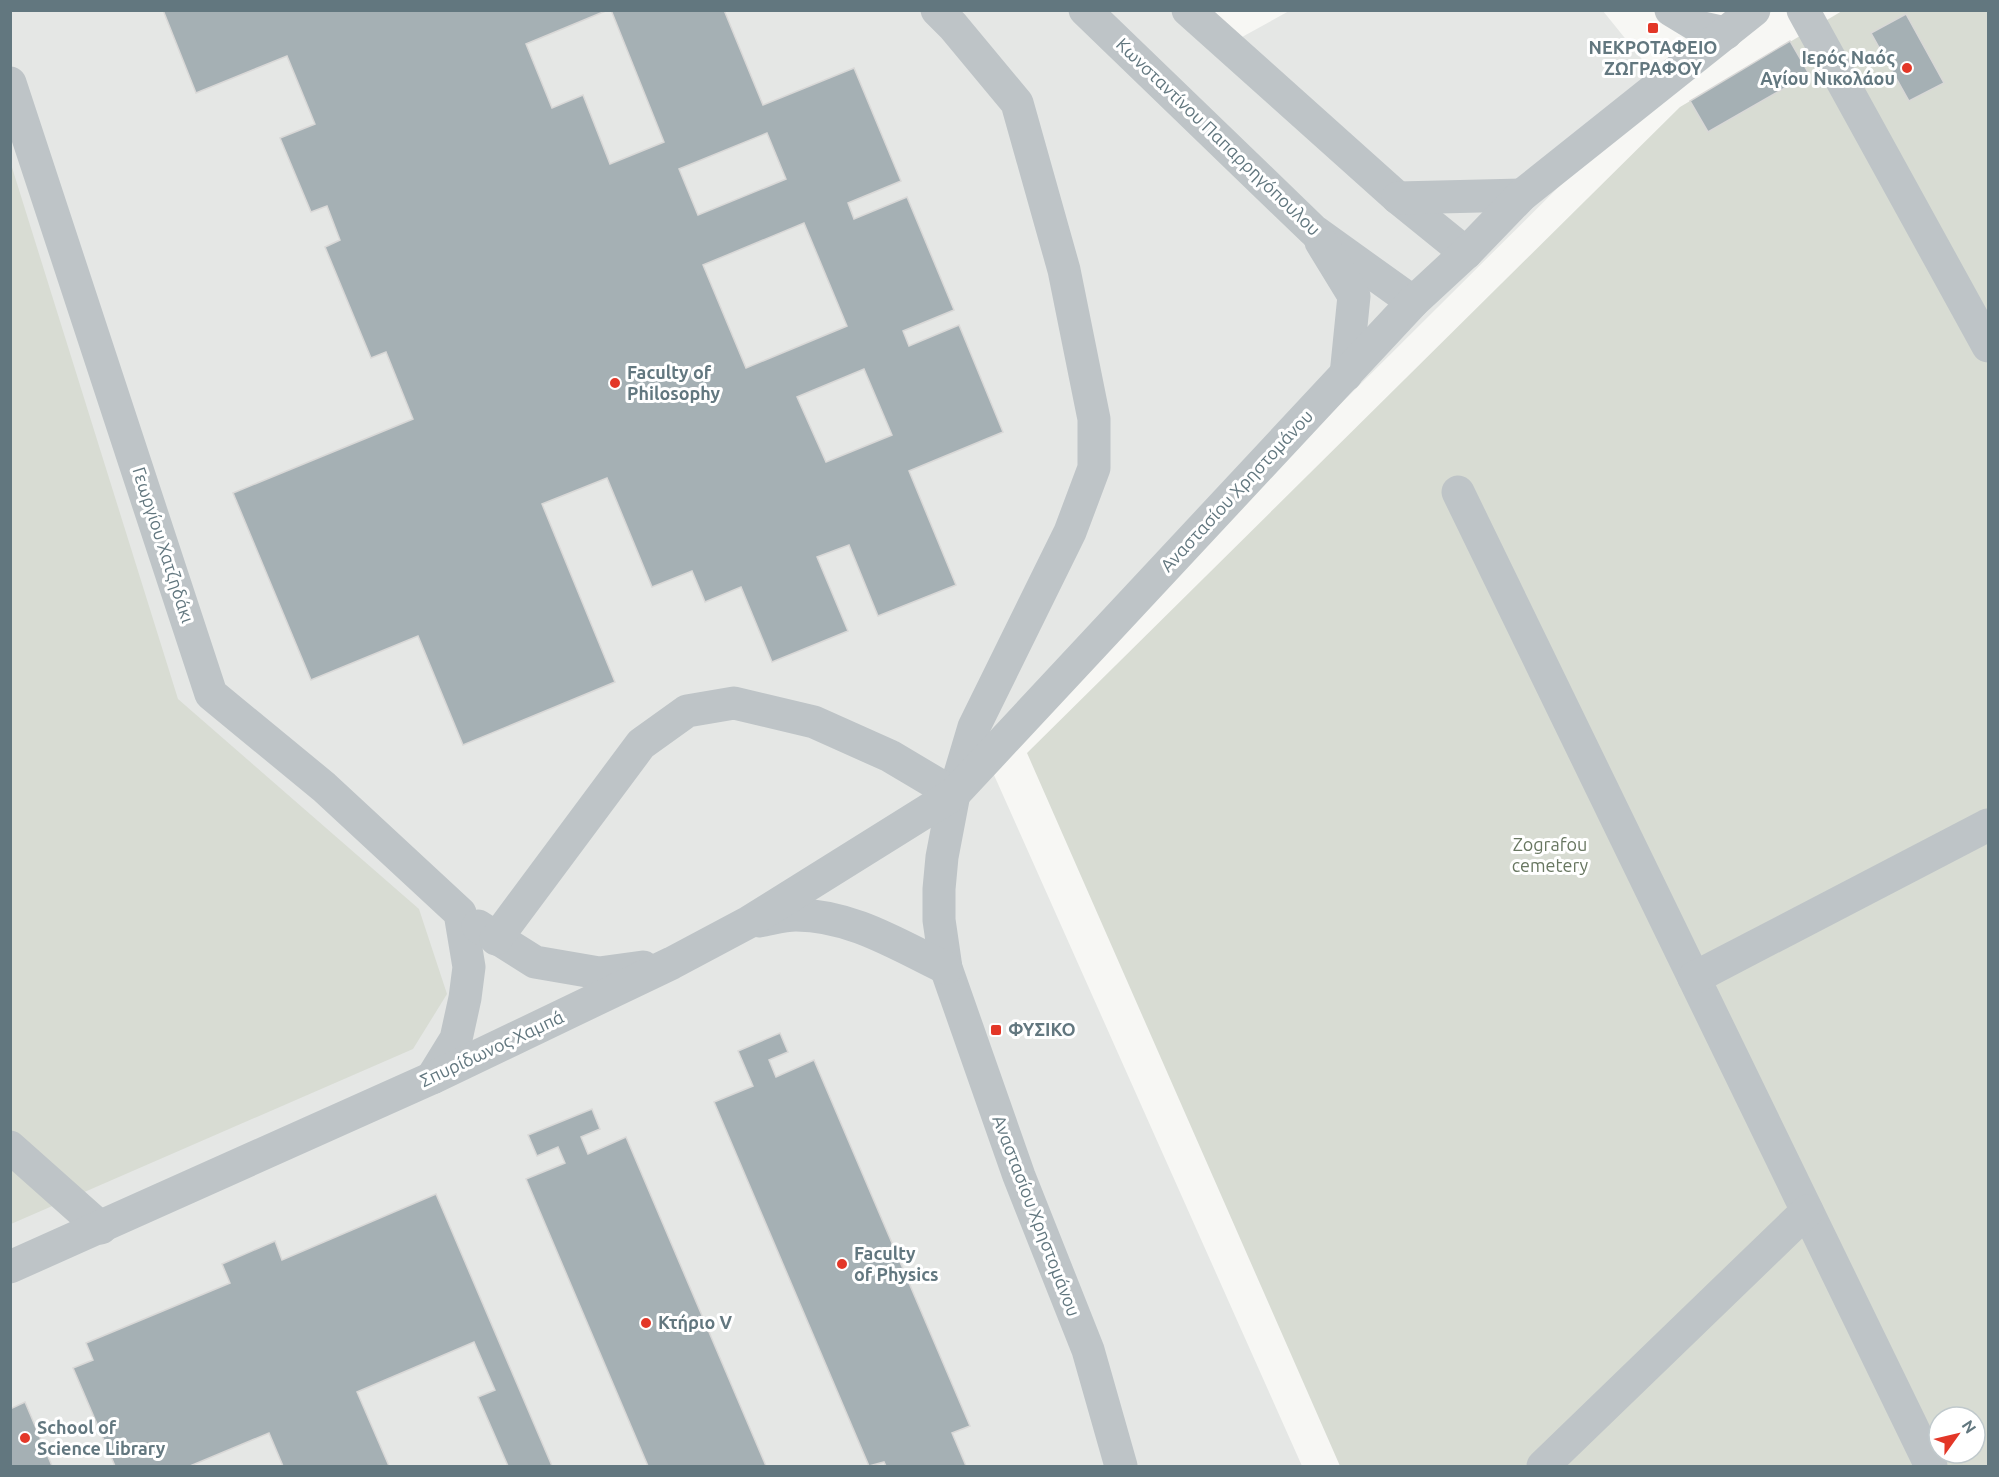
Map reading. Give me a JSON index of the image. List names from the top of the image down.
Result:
{
  "streets": {
    "street": [
      "Κωνσταντίνου Παπαρρηγόπουλου",
      "Αναστασίου Χρηστομάνου",
      "Γεωργίου Χατζηδάκι",
      "Σπυρίδωνος Χαμπά"
    ]
  },
  "crossings": [
    ["Κωνσταντίνου Παπαρρηγόπουλου", "Αναστασίου Χρηστομάνου"],
    ["Αναστασίου Χρηστομάνου", "Σπυρίδωνος Χαμπά"],
    ["Γεωργίου Χατζηδάκι", "Σπυρίδωνος Χαμπά"]
  ],
  "parks": ["Zografou cemetery"],
  "places": {
    "transit": ["ΝΕΚΡΟΤΑΦΕΙΟ ΖΩΓΡΑΦΟΥ", "ΦΥΣΙΚΟ"],
    "other": [
      "Ιερός Ναός Αγίου Νικολάου",
      "Faculty of Philosophy",
      "Faculty of Physics",
      "Κτήριο V",
      "School of Science Library"
    ]
  },
  "north": "top right"
}
